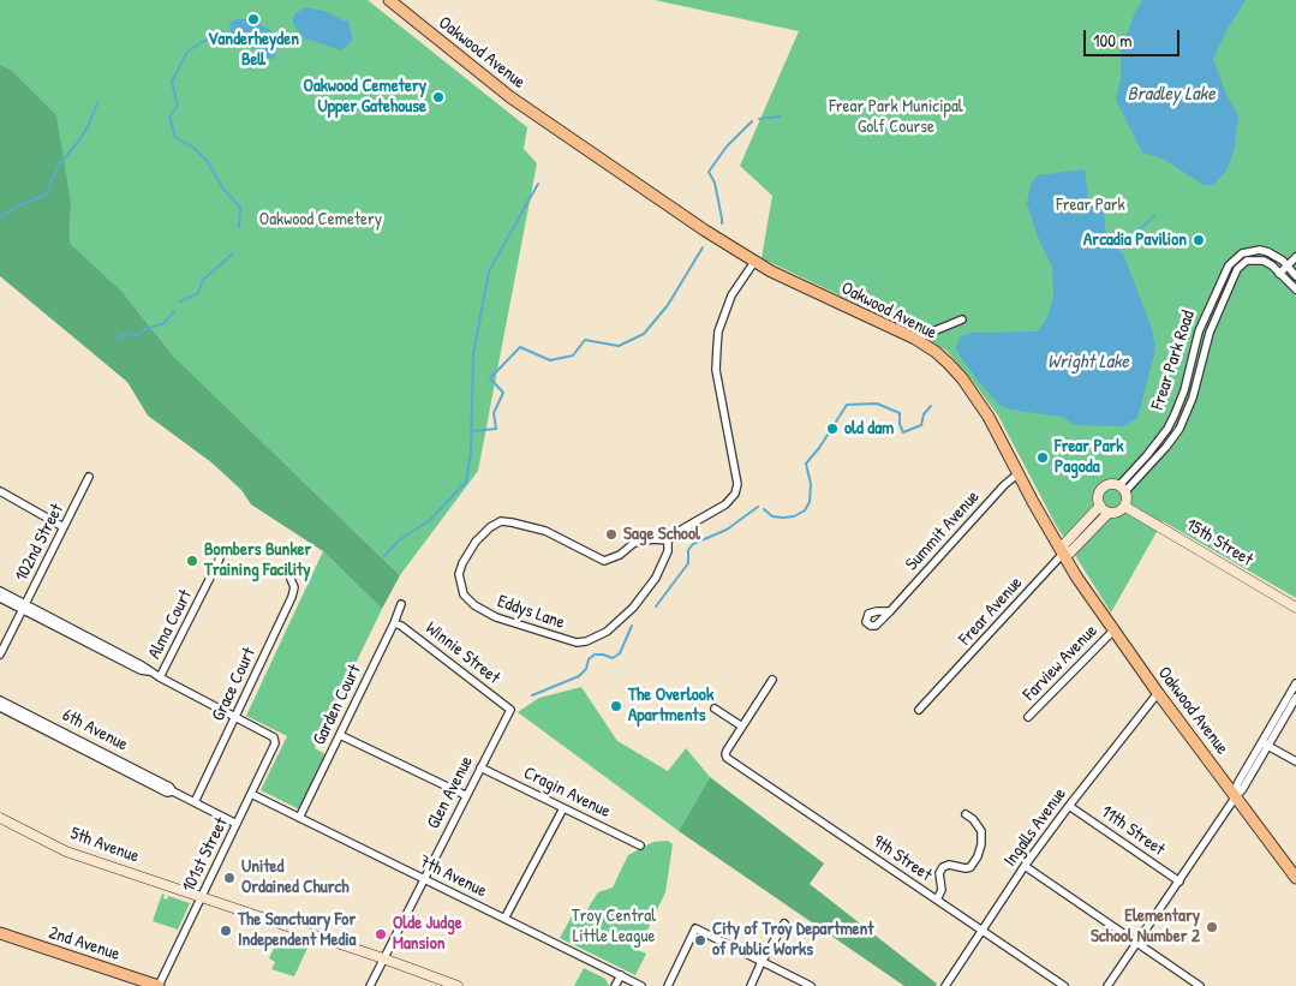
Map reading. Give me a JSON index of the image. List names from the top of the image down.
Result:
{
  "streets": {
    "main road": ["Oakwood Avenue", "2nd Avenue"],
    "street": [
      "Frear Park Road",
      "Summit Avenue",
      "102nd Street",
      "15th Street",
      "Frear Avenue",
      "Eddys Lane",
      "Alma Court",
      "Winnie Street",
      "Farview Avenue",
      "Grace Court",
      "Garden Court",
      "6th Avenue",
      "Glen Avenue",
      "Cragin Avenue",
      "Ingalls Avenue",
      "11th Street",
      "5th Avenue",
      "101st Street",
      "9th Street",
      "7th Avenue"
    ]
  },
  "crossings": [
    ["Oakwood Avenue", "Summit Avenue"],
    ["Oakwood Avenue", "Frear Avenue"],
    ["Oakwood Avenue", "Farview Avenue"],
    ["Oakwood Avenue", "Ingalls Avenue"],
    ["Frear Park Road", "15th Street"],
    ["Winnie Street", "Garden Court"],
    ["Winnie Street", "Glen Avenue"],
    ["Grace Court", "6th Avenue"],
    ["Grace Court", "101st Street"],
    ["Garden Court", "7th Avenue"],
    ["6th Avenue", "101st Street"],
    ["Glen Avenue", "Cragin Avenue"],
    ["Glen Avenue", "7th Avenue"],
    ["Ingalls Avenue", "11th Street"],
    ["Ingalls Avenue", "9th Street"],
    ["5th Avenue", "101st Street"],
    ["101st Street", "7th Avenue"],
    ["101st Street", "2nd Avenue"]
  ],
  "water": ["Bradley Lake", "Wright Lake"],
  "parks": [
    "Frear Park Municipal Golf Course",
    "Frear Park",
    "Oakwood Cemetery",
    "Troy Central Little League"
  ],
  "places": [
    "Vanderheyden Bell",
    "Oakwood Cemetery Upper Gatehouse",
    "Arcadia Pavilion",
    "old dam",
    "Frear Park Pagoda",
    "Sage School",
    "Bombers Bunker Training Facility",
    "The Overlook Apartments",
    "United Ordained Church",
    "Elementary School Number 2",
    "The Sanctuary For Independent Media",
    "Olde Judge Mansion",
    "City of Troy Department of Public Works"
  ],
  "scale_bar": "100 m"
}
